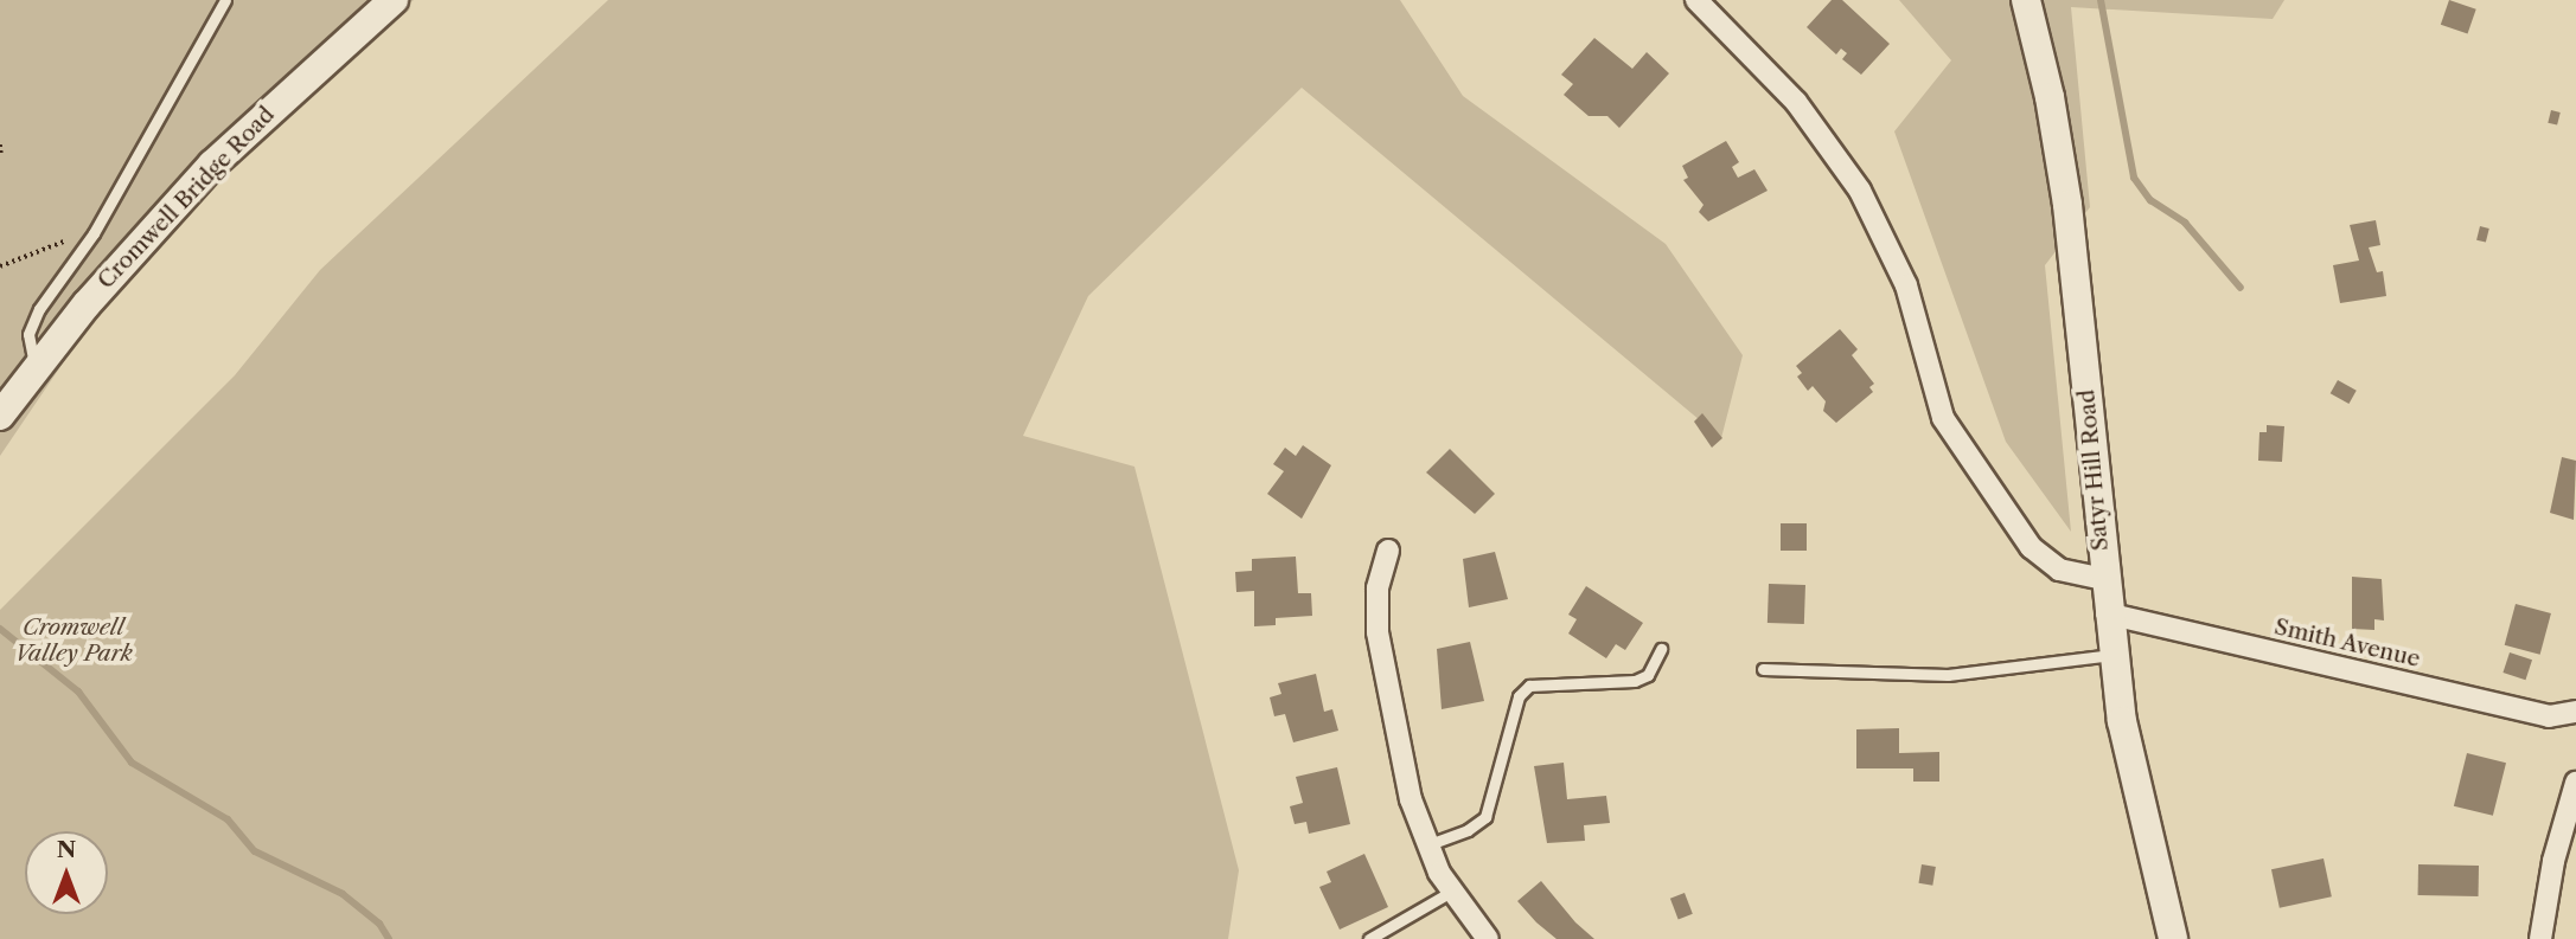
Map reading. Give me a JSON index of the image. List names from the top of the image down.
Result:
{
  "streets": {
    "street": ["Cromwell Bridge Road", "Satyr Hill Road", "Smith Avenue"]
  },
  "crossings": [
    ["Satyr Hill Road", "Smith Avenue"]
  ],
  "parks": ["Cromwell Valley Park"],
  "north": "top"
}
